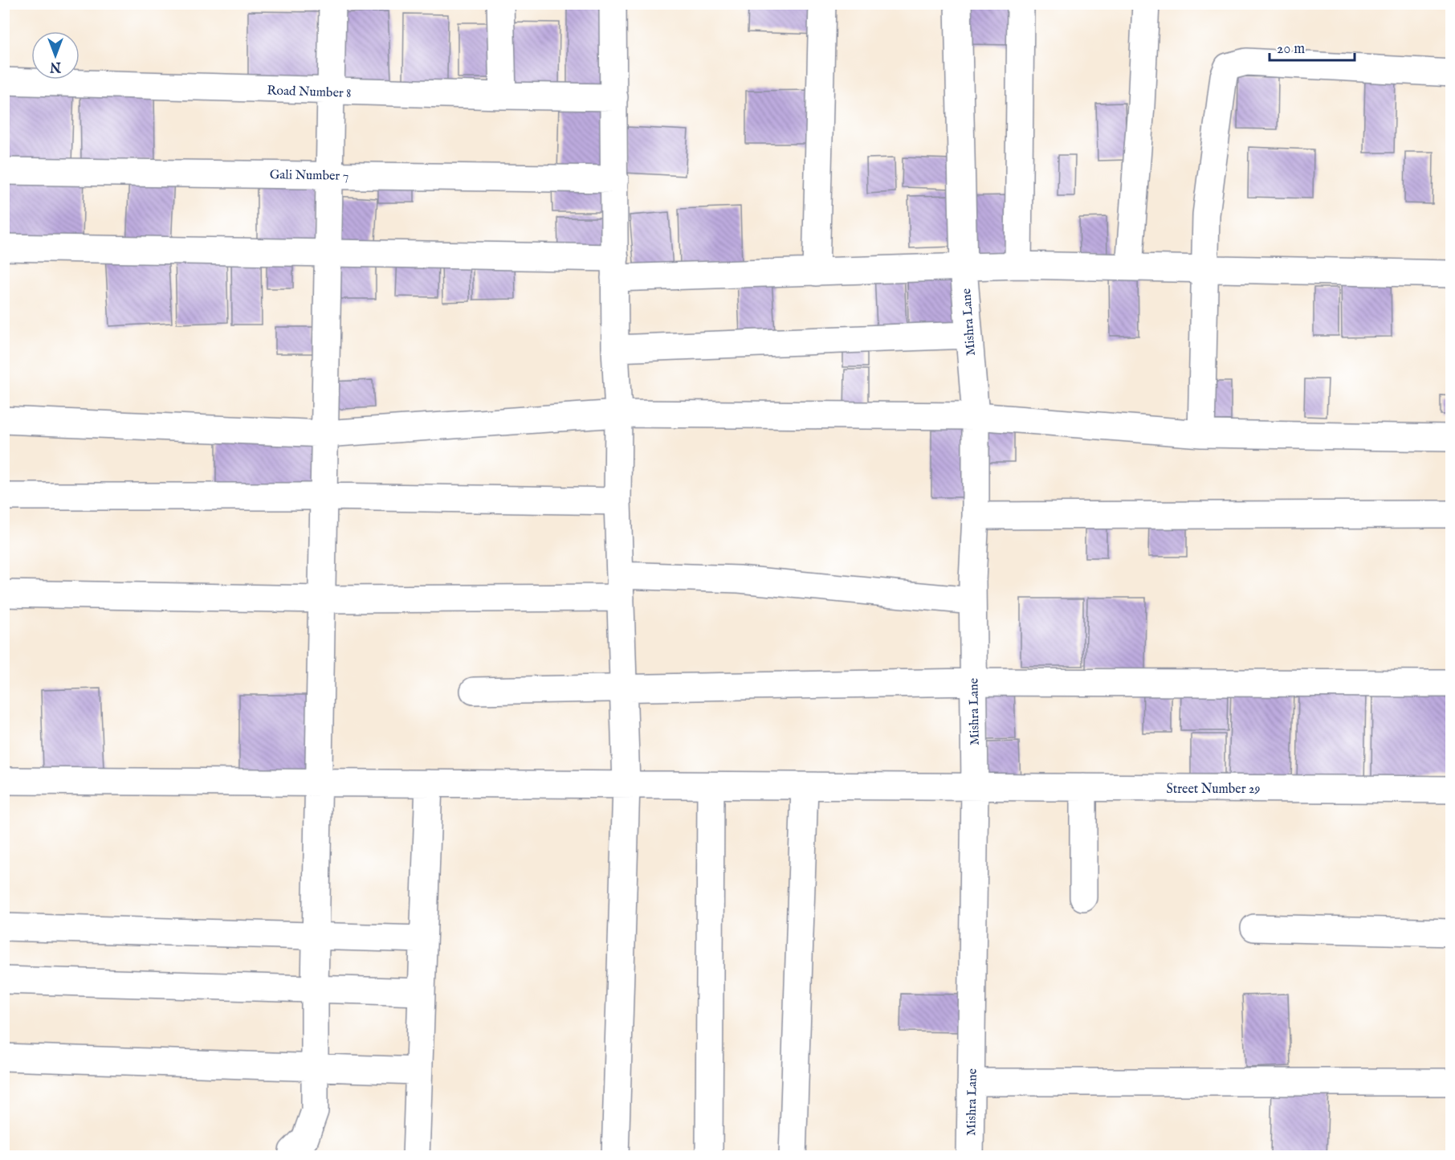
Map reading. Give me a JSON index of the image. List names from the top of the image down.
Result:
{
  "streets": {
    "street": [
      "Road Number 8",
      "Gali Number 7",
      "Mishra Lane",
      "Street Number 29"
    ]
  },
  "crossings": [
    ["Mishra Lane", "Street Number 29"]
  ],
  "scale_bar": "20 m",
  "north": "bottom"
}
